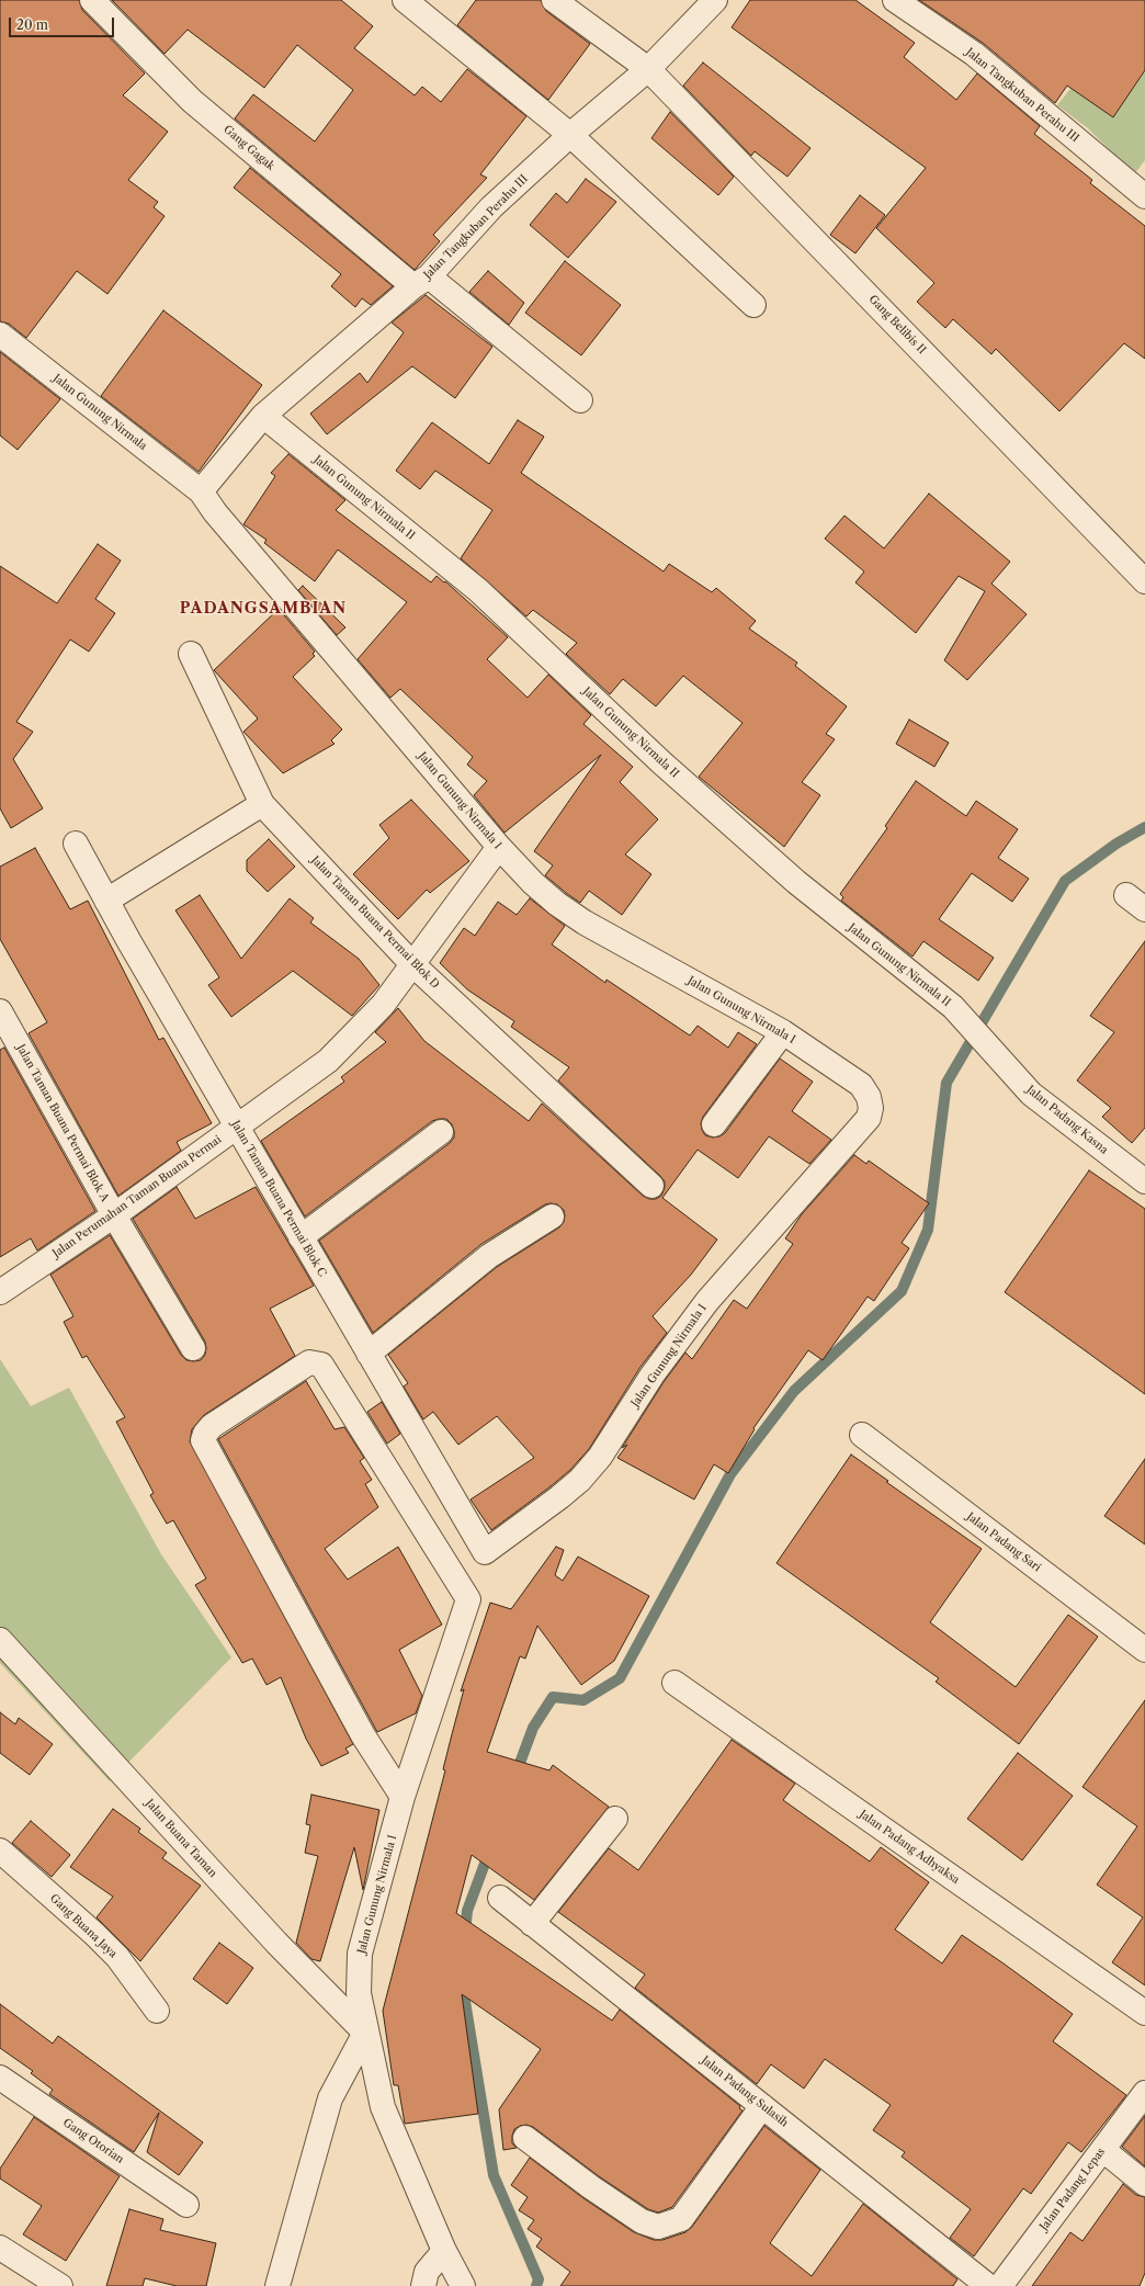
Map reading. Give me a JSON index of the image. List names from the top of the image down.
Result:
{
  "streets": {
    "street": [
      "Jalan Tangkuban Perahu III",
      "Gang Gagak",
      "Gang Belibis II",
      "Jalan Gunung Nirmala",
      "Jalan Gunung Nirmala II",
      "Jalan Gunung Nirmala I",
      "Jalan Taman Buana Permai Blok D",
      "Jalan Padang Kasna",
      "Jalan Taman Buana Permai Blok A",
      "Jalan Perumahan Taman Buana Permai",
      "Jalan Taman Buana Permai Blok C",
      "Jalan Padang Sari",
      "Jalan Buana Taman",
      "Jalan Padang Adhyaksa",
      "Gang Buana Jaya",
      "Jalan Padang Sulasih",
      "Gang Otorian",
      "Jalan Padang Lepas"
    ]
  },
  "crossings": [
    ["Jalan Tangkuban Perahu III", "Gang Gagak"],
    ["Jalan Tangkuban Perahu III", "Gang Belibis II"],
    ["Jalan Tangkuban Perahu III", "Jalan Gunung Nirmala"],
    ["Jalan Tangkuban Perahu III", "Jalan Gunung Nirmala II"],
    ["Jalan Tangkuban Perahu III", "Jalan Gunung Nirmala I"],
    ["Jalan Gunung Nirmala", "Jalan Gunung Nirmala I"],
    ["Jalan Gunung Nirmala II", "Jalan Padang Kasna"],
    ["Jalan Gunung Nirmala I", "Jalan Perumahan Taman Buana Permai"],
    ["Jalan Gunung Nirmala I", "Jalan Taman Buana Permai Blok C"],
    ["Jalan Gunung Nirmala I", "Jalan Buana Taman"],
    ["Jalan Taman Buana Permai Blok D", "Jalan Perumahan Taman Buana Permai"],
    ["Jalan Taman Buana Permai Blok A", "Jalan Perumahan Taman Buana Permai"],
    ["Jalan Perumahan Taman Buana Permai", "Jalan Taman Buana Permai Blok C"]
  ],
  "districts": ["PADANGSAMBIAN"],
  "scale_bar": "20 m"
}
